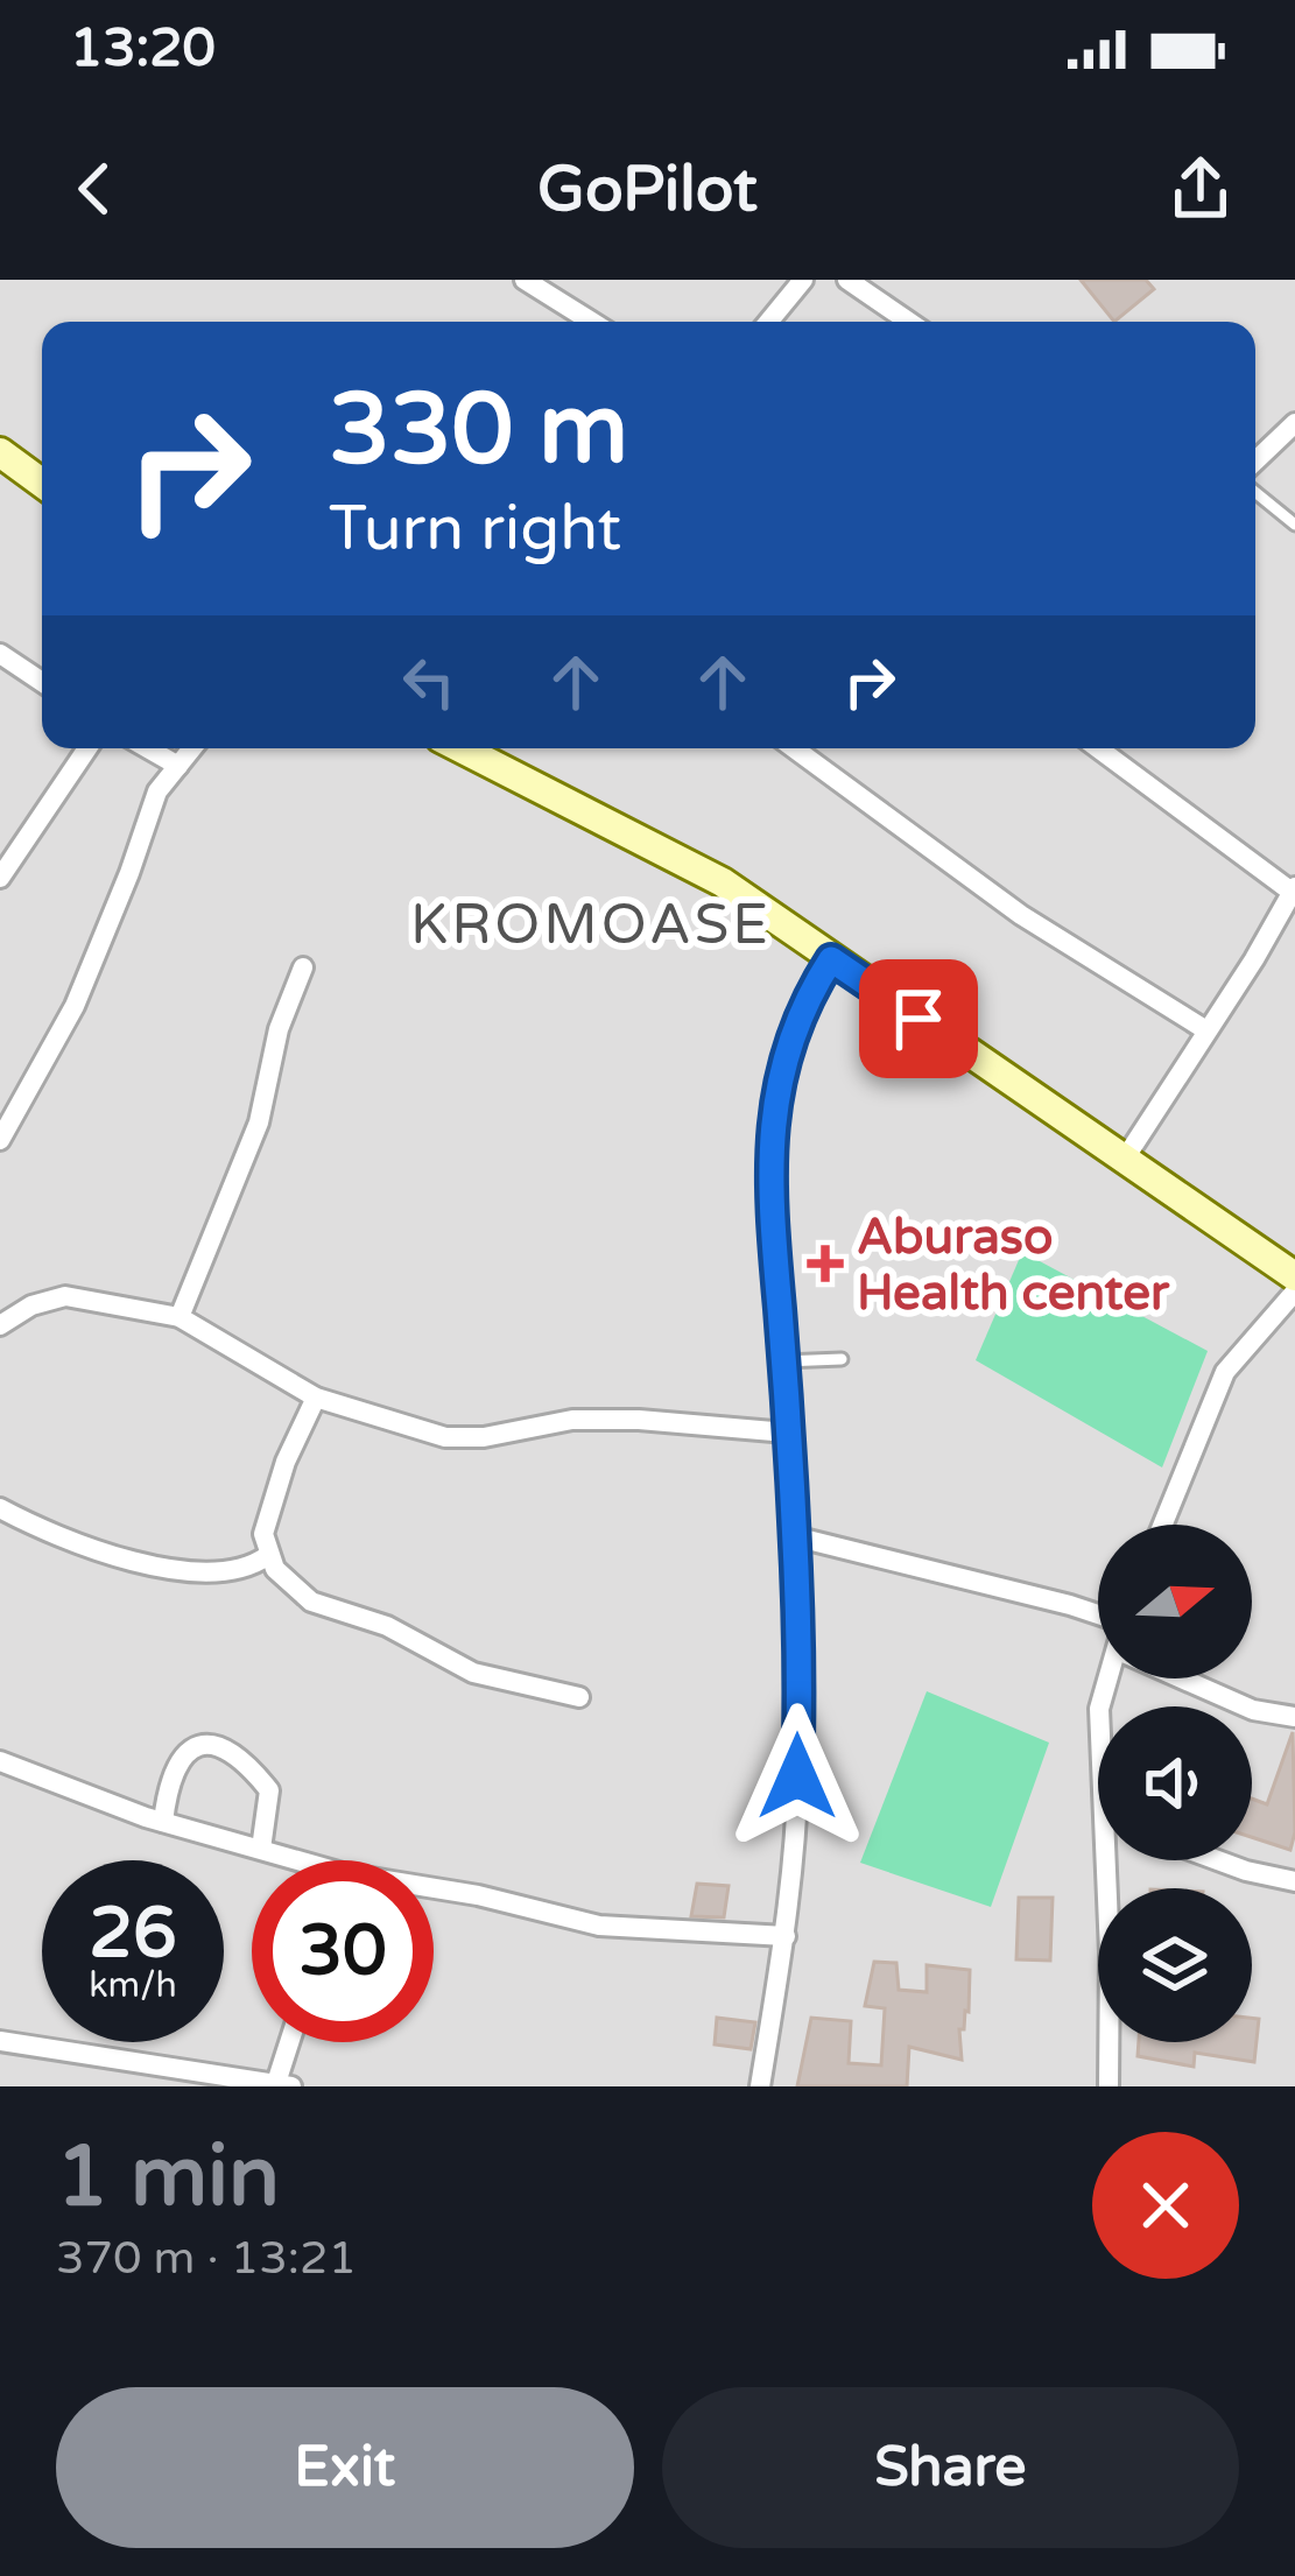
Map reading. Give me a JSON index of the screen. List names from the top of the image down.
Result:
{
  "districts": ["KROMOASE"],
  "places": {
    "health": ["Aburaso Health center"]
  },
  "north": "right",
  "page": {
    "status": "13:20",
    "header": "GoPilot",
    "turn": ["330 m", "Turn right"],
    "speed": "26 km/h",
    "limit": "30",
    "heading": ["1 min", "370 m · 13:21"],
    "buttons": ["Exit", "Share"]
  }
}
